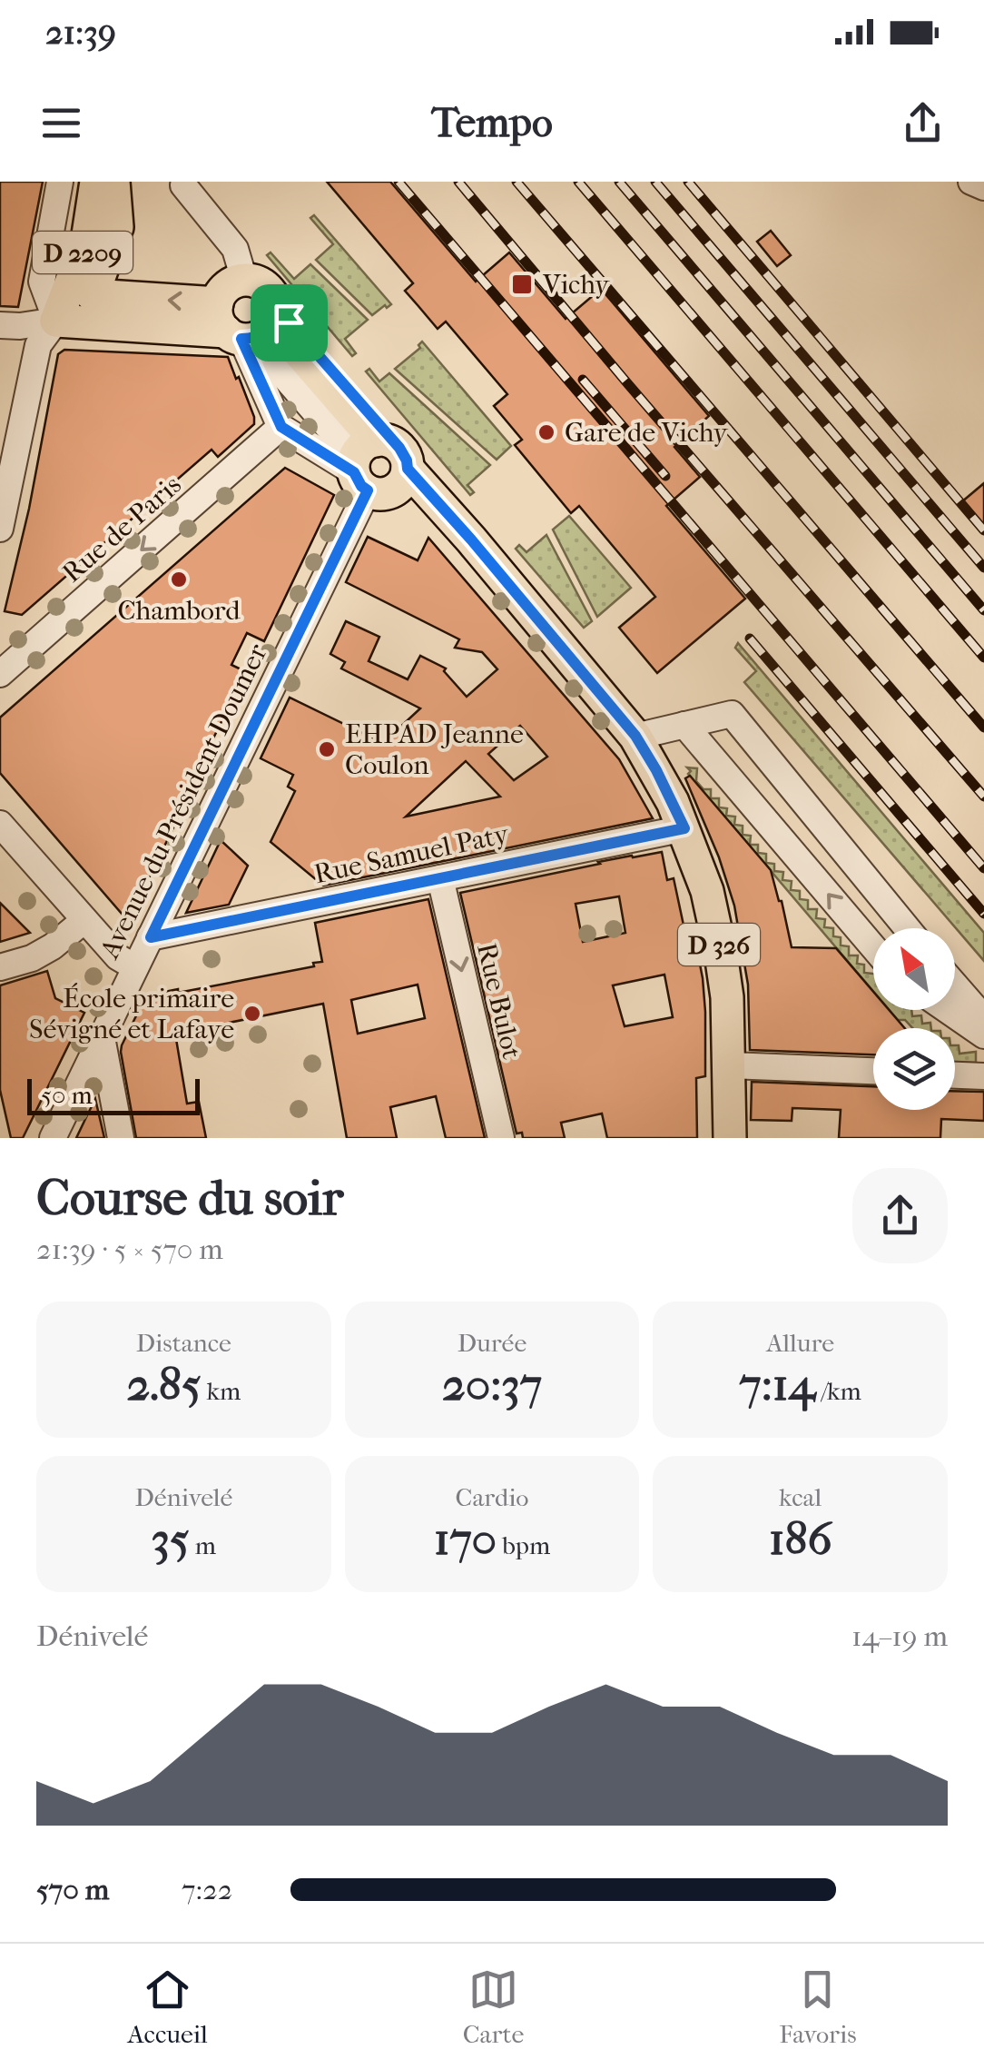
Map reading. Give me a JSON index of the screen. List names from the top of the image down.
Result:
{
  "streets": {
    "main road": ["D 2209", "D 326"],
    "street": [
      "Rue de Paris",
      "Avenue du Président Doumer",
      "Rue Samuel Paty",
      "Rue Bulot"
    ]
  },
  "crossings": [
    ["Avenue du Président Doumer", "Rue Samuel Paty"],
    ["Avenue du Président Doumer", "D 326"],
    ["Rue Samuel Paty", "D 326"],
    ["Rue Samuel Paty", "Rue Bulot"]
  ],
  "one_way": ["Rue de Paris", "Rue Bulot"],
  "places": {
    "transit": ["Vichy"],
    "other": [
      "Gare de Vichy",
      "Chambord",
      "EHPAD Jeanne Coulon",
      "École primaire Sévigné et Lafaye"
    ]
  },
  "scale_bar": "50 m",
  "north": "top left",
  "page": {
    "status": "21:39",
    "header": "Tempo",
    "scale": "50 m",
    "heading": ["Course du soir", "21:39 · 5 × 570 m"],
    "stats": [
      ["Distance", "2.85 km"],
      ["Durée", "20:37"],
      ["Allure", "7:14 /km"],
      ["Dénivelé", "35 m"],
      ["Cardio", "170 bpm"],
      ["kcal", "186"]
    ],
    "chart": ["Dénivelé", "14–19 m"],
    "list": [
      {
        "name": "570 m",
        "note": "7:22"
      }
    ],
    "tabs": ["Accueil", "Carte", "Favoris"]
  }
}
